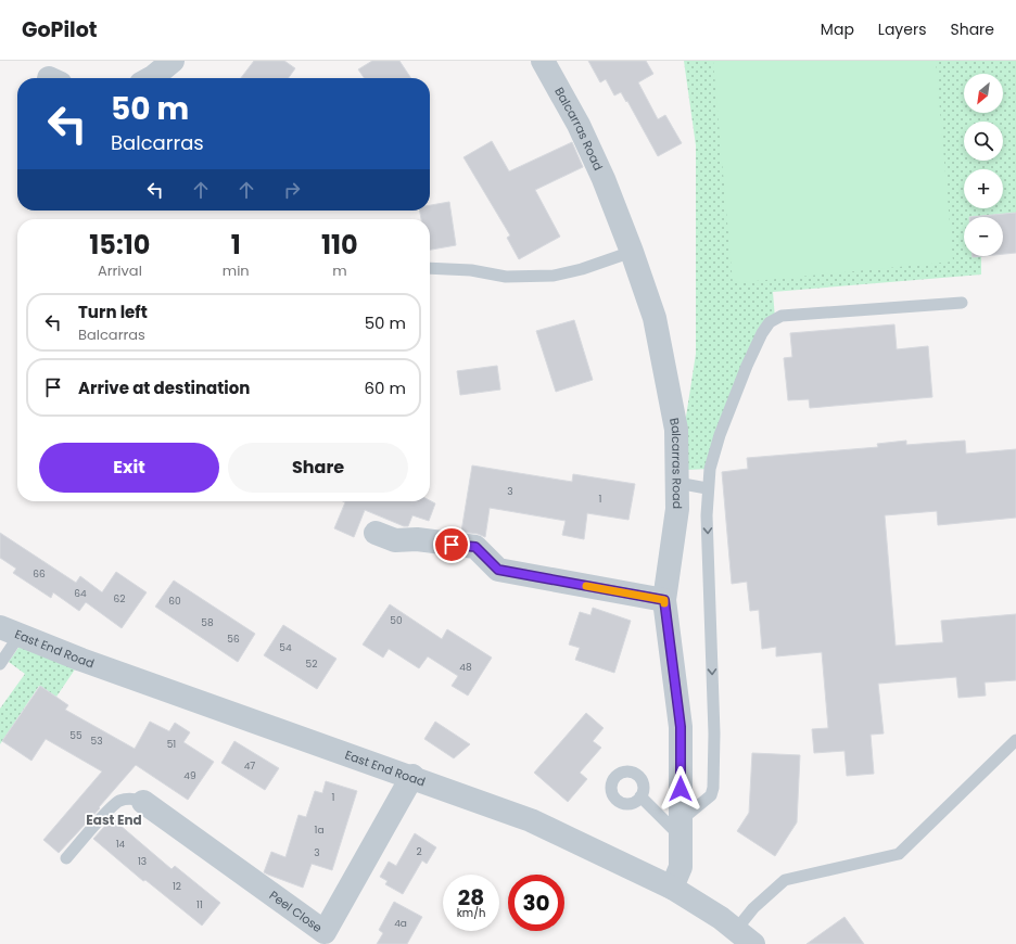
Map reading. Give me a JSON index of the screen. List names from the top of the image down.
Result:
{
  "streets": {
    "street": ["Balcarras Road", "East End Road", "Peel Close"]
  },
  "crossings": [
    ["Balcarras Road", "East End Road"],
    ["East End Road", "Peel Close"]
  ],
  "districts": ["East End"],
  "house_numbers": [
    "3",
    "1",
    "66",
    "64",
    "62",
    "60",
    "50",
    "58",
    "56",
    "54",
    "52",
    "48",
    "55",
    "53",
    "51",
    "47",
    "49",
    "1",
    "1a",
    "14",
    "2",
    "3",
    "13",
    "12",
    "11",
    "4a"
  ],
  "north": "bottom left",
  "page": {
    "header": "GoPilot",
    "nav": ["Map", "Layers", "Share"],
    "map_buttons": ["+", "−"],
    "turn": ["50 m", "Balcarras"],
    "eta": [
      "15:10",
      "Arrival",
      "1",
      "min",
      "110",
      "m"
    ],
    "list": [
      {
        "name": "Turn left",
        "note": "Balcarras",
        "value": "50 m"
      },
      {
        "name": "Arrive at destination",
        "value": "60 m"
      }
    ],
    "buttons": ["Exit", "Share"],
    "speed": "28 km/h",
    "limit": "30"
  }
}
